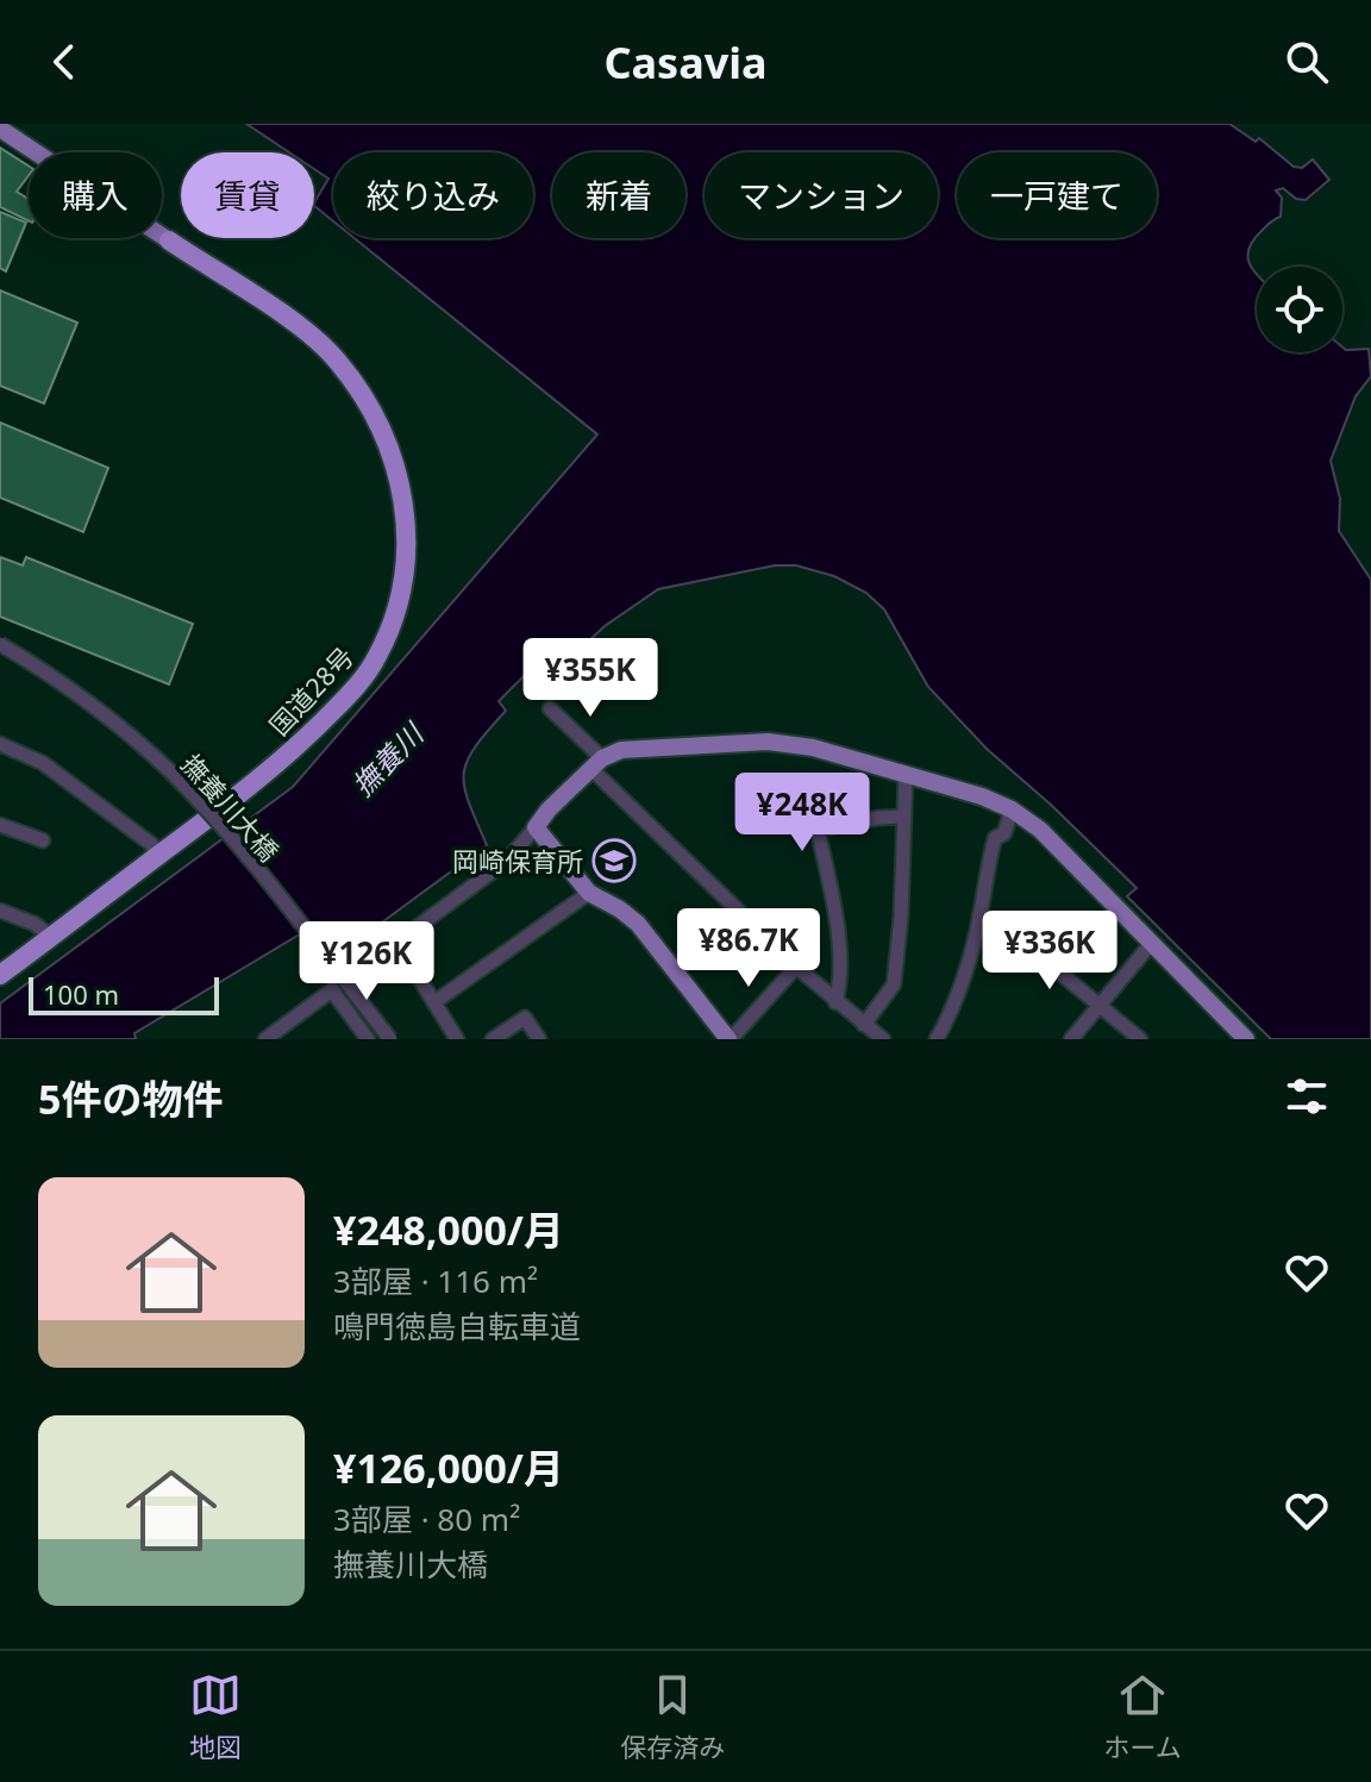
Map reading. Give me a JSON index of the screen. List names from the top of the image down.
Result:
{
  "streets": {
    "highway": ["国道28号"],
    "street": ["撫養川大橋"]
  },
  "water": ["撫養川"],
  "places": {
    "school or university": ["岡崎保育所"]
  },
  "scale_bar": "100 m",
  "page": {
    "header": "Casavia",
    "chip": [
      "購入",
      "賃貸",
      "絞り込み",
      "新着",
      "マンション",
      "一戸建て"
    ],
    "price": [
      "¥355K",
      "¥248K",
      "¥86.7K",
      "¥336K",
      "¥126K"
    ],
    "scale": "100 m",
    "heading": "5件の物件",
    "list": [
      {
        "name": "¥248,000/月",
        "note": "3部屋 · 116 m² · 鳴門徳島自転車道"
      },
      {
        "name": "¥126,000/月",
        "note": "3部屋 · 80 m² · 撫養川大橋"
      }
    ],
    "tabs": ["地図", "保存済み", "ホーム"]
  }
}
